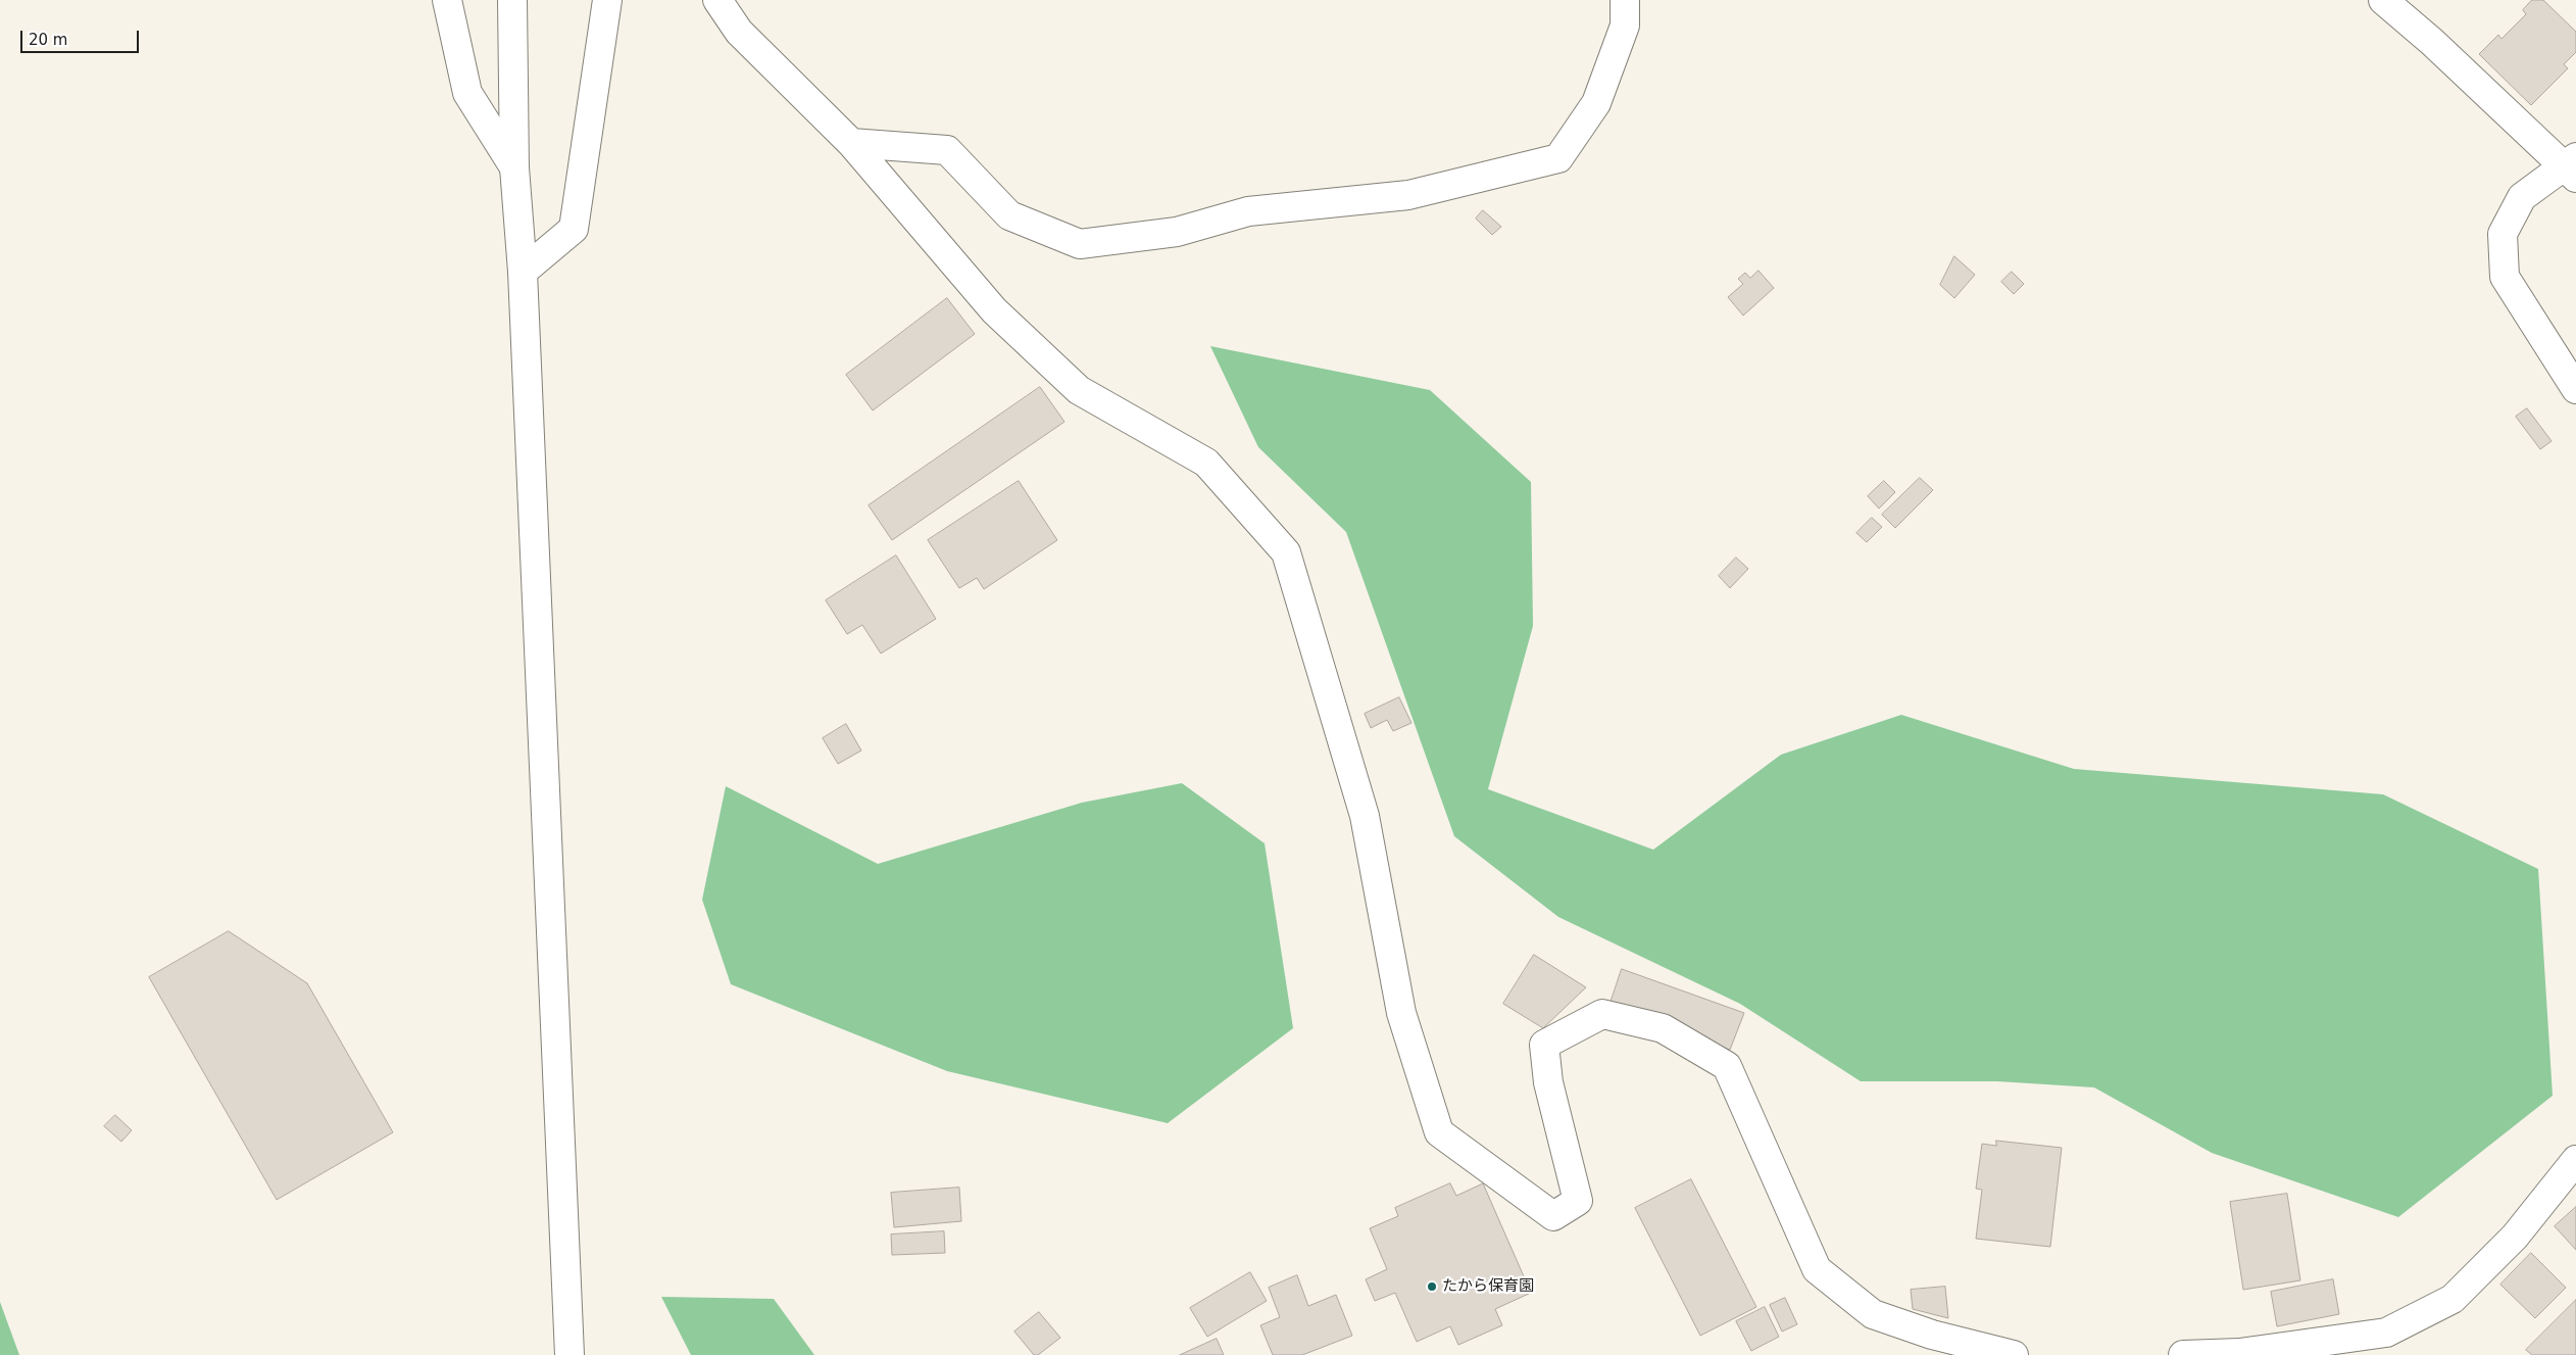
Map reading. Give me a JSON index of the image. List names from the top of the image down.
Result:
{
  "places": ["たから保育園"],
  "scale_bar": "20 m"
}
